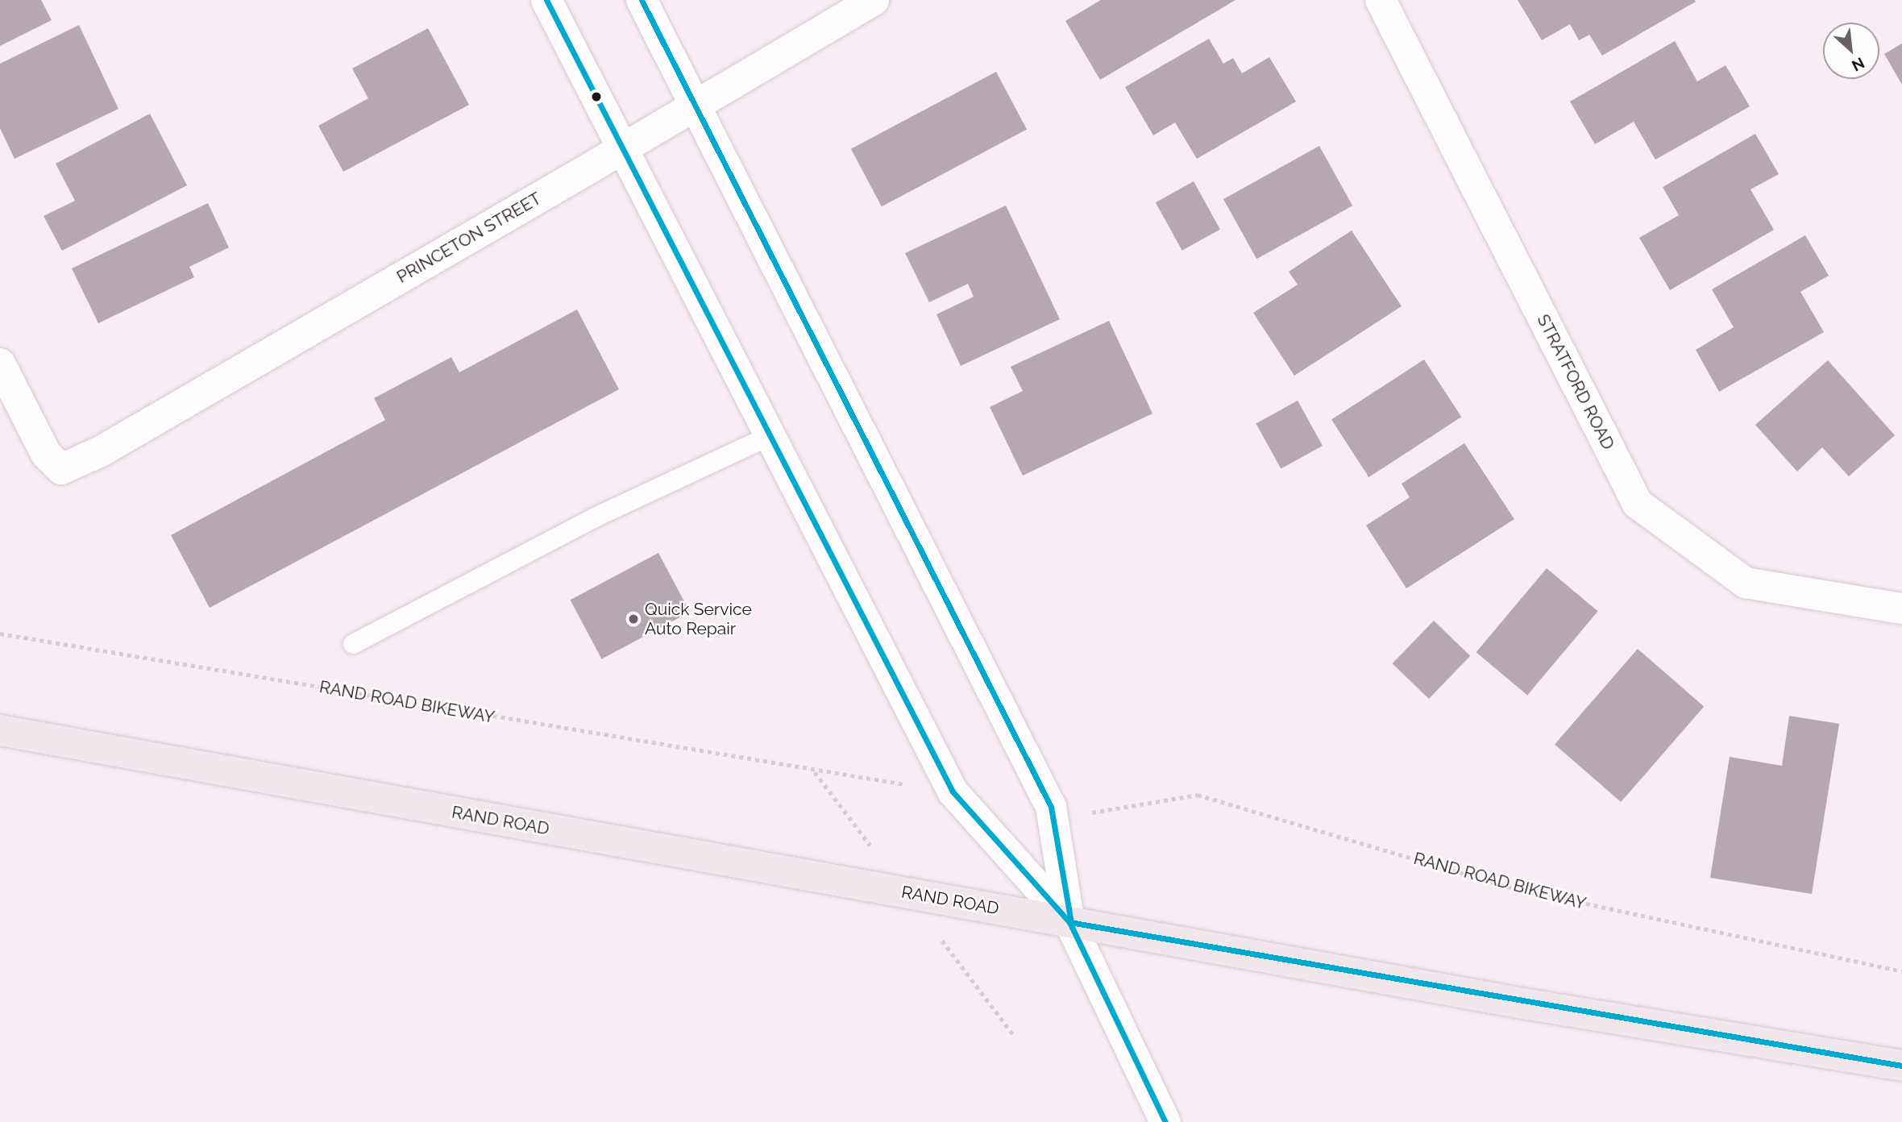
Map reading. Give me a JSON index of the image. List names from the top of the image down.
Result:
{
  "streets": {
    "main road": ["PRINCETON STREET", "STRATFORD ROAD", "RAND ROAD"],
    "path": ["RAND ROAD BIKEWAY"]
  },
  "places": ["Quick Service Auto Repair"],
  "north": "bottom right"
}
